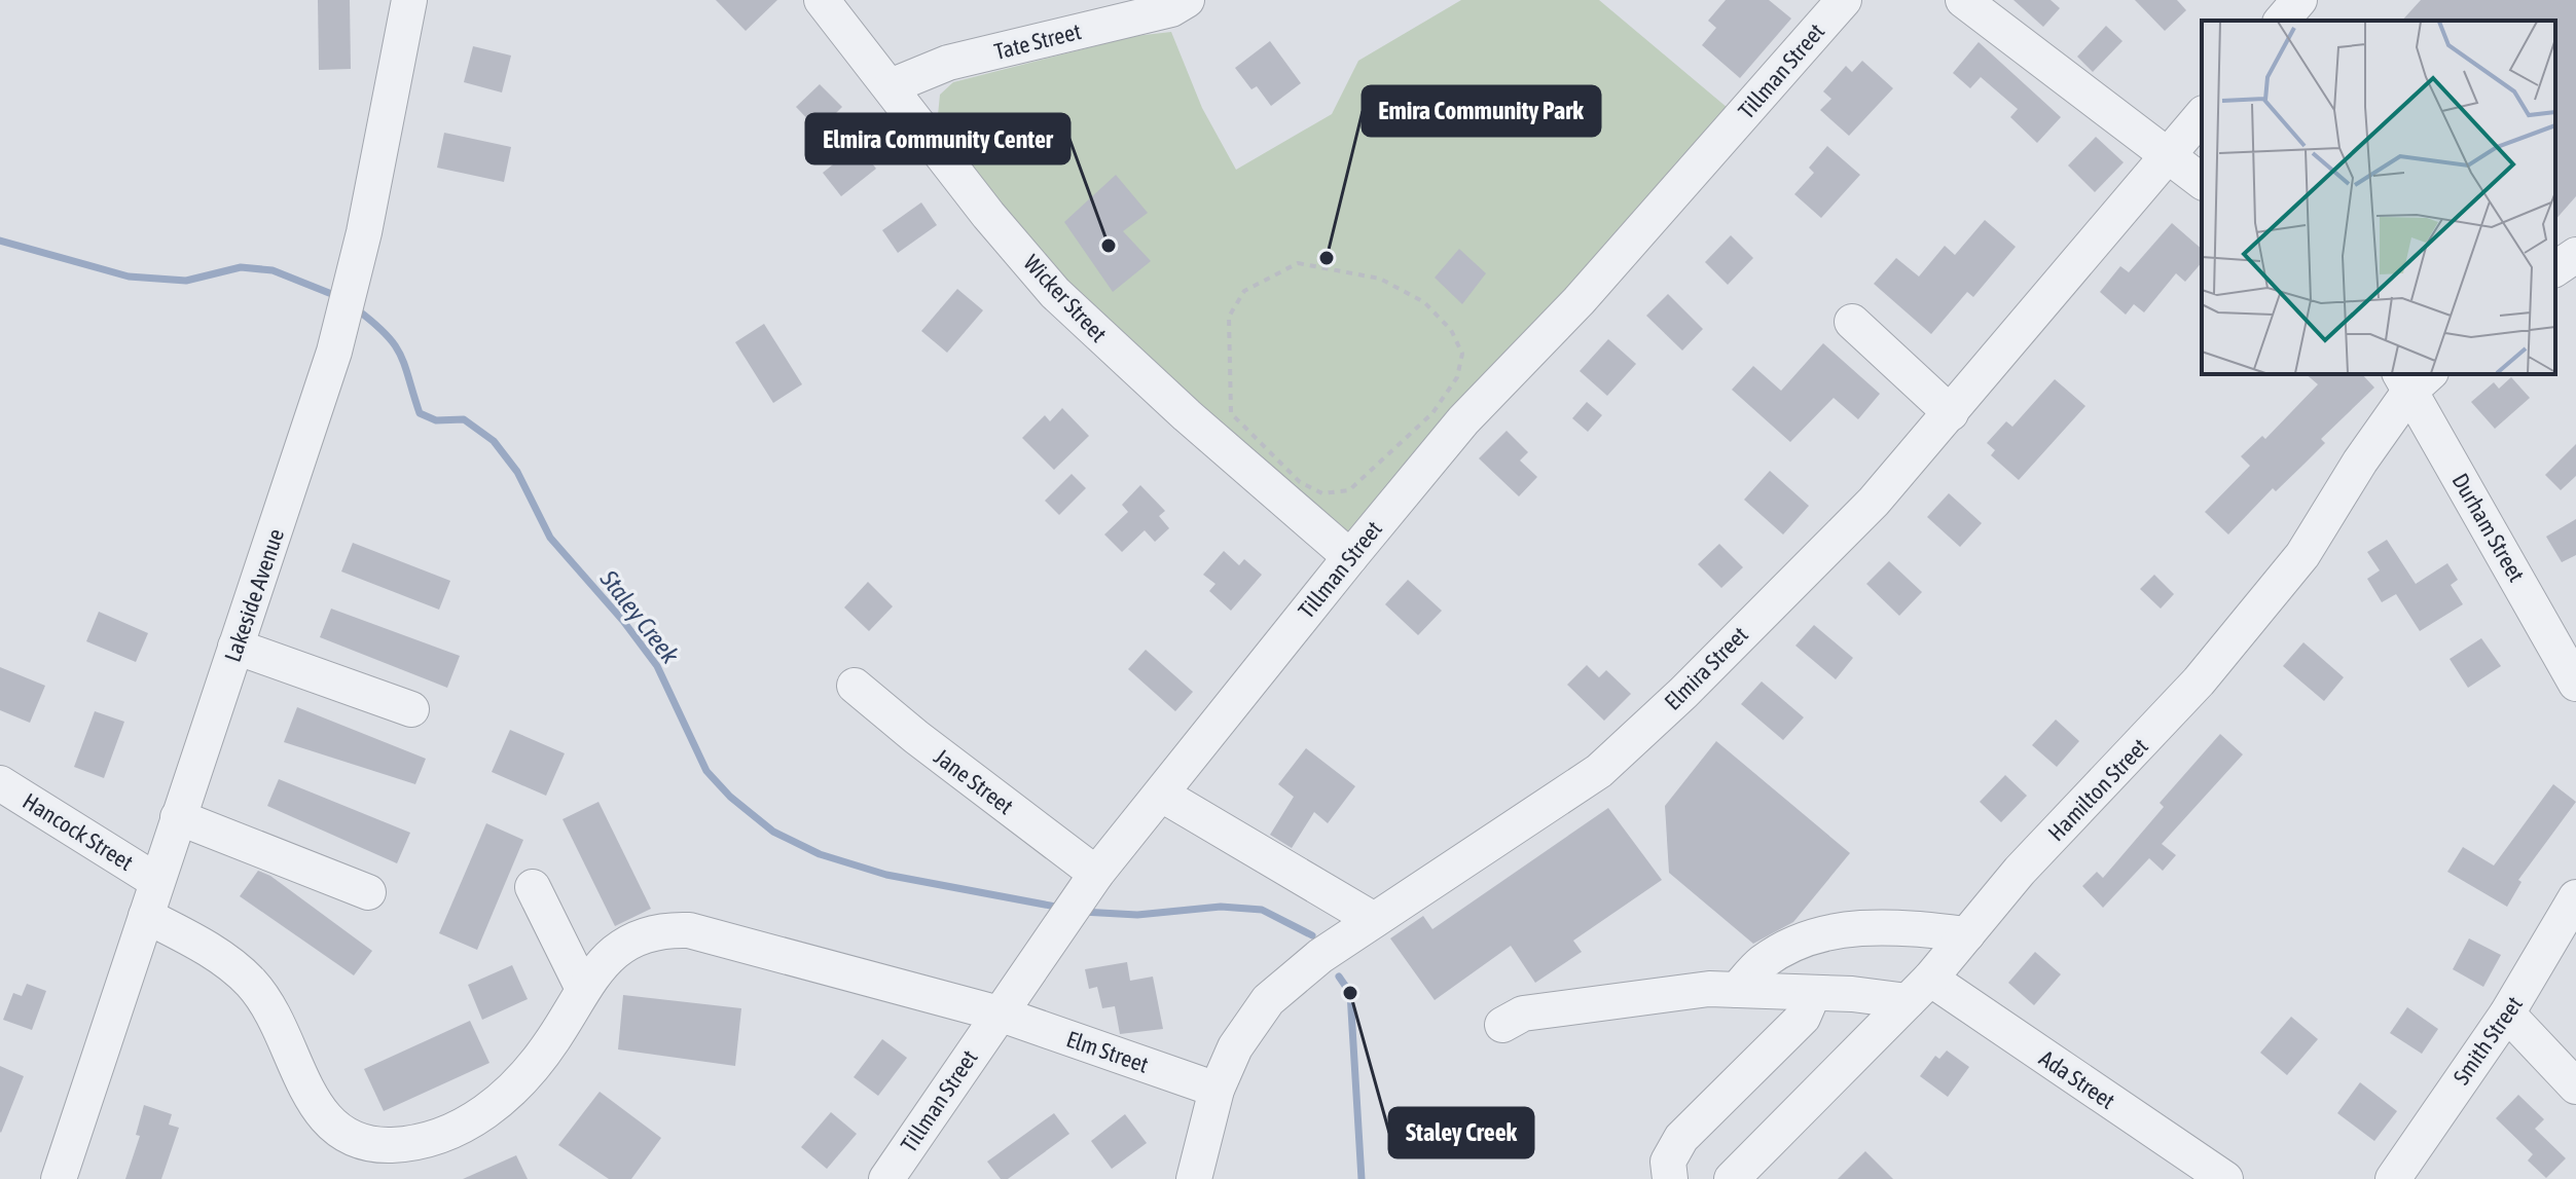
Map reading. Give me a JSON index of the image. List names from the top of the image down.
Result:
{
  "streets": {
    "street": [
      "Tate Street",
      "Tillman Street",
      "Wicker Street",
      "Durham Street",
      "Lakeside Avenue",
      "Elmira Street",
      "Jane Street",
      "Hamilton Street",
      "Hancock Street",
      "Smith Street",
      "Elm Street",
      "Ada Street"
    ]
  },
  "crossings": [
    ["Tate Street", "Wicker Street"],
    ["Tillman Street", "Wicker Street"],
    ["Tillman Street", "Jane Street"],
    ["Tillman Street", "Elm Street"],
    ["Durham Street", "Hamilton Street"],
    ["Lakeside Avenue", "Hancock Street"],
    ["Lakeside Avenue", "Elm Street"],
    ["Elmira Street", "Elm Street"],
    ["Hamilton Street", "Ada Street"]
  ],
  "water": ["Staley Creek"],
  "places": ["Elmira Community Center", "Emira Community Park", "Staley Creek"]
}
